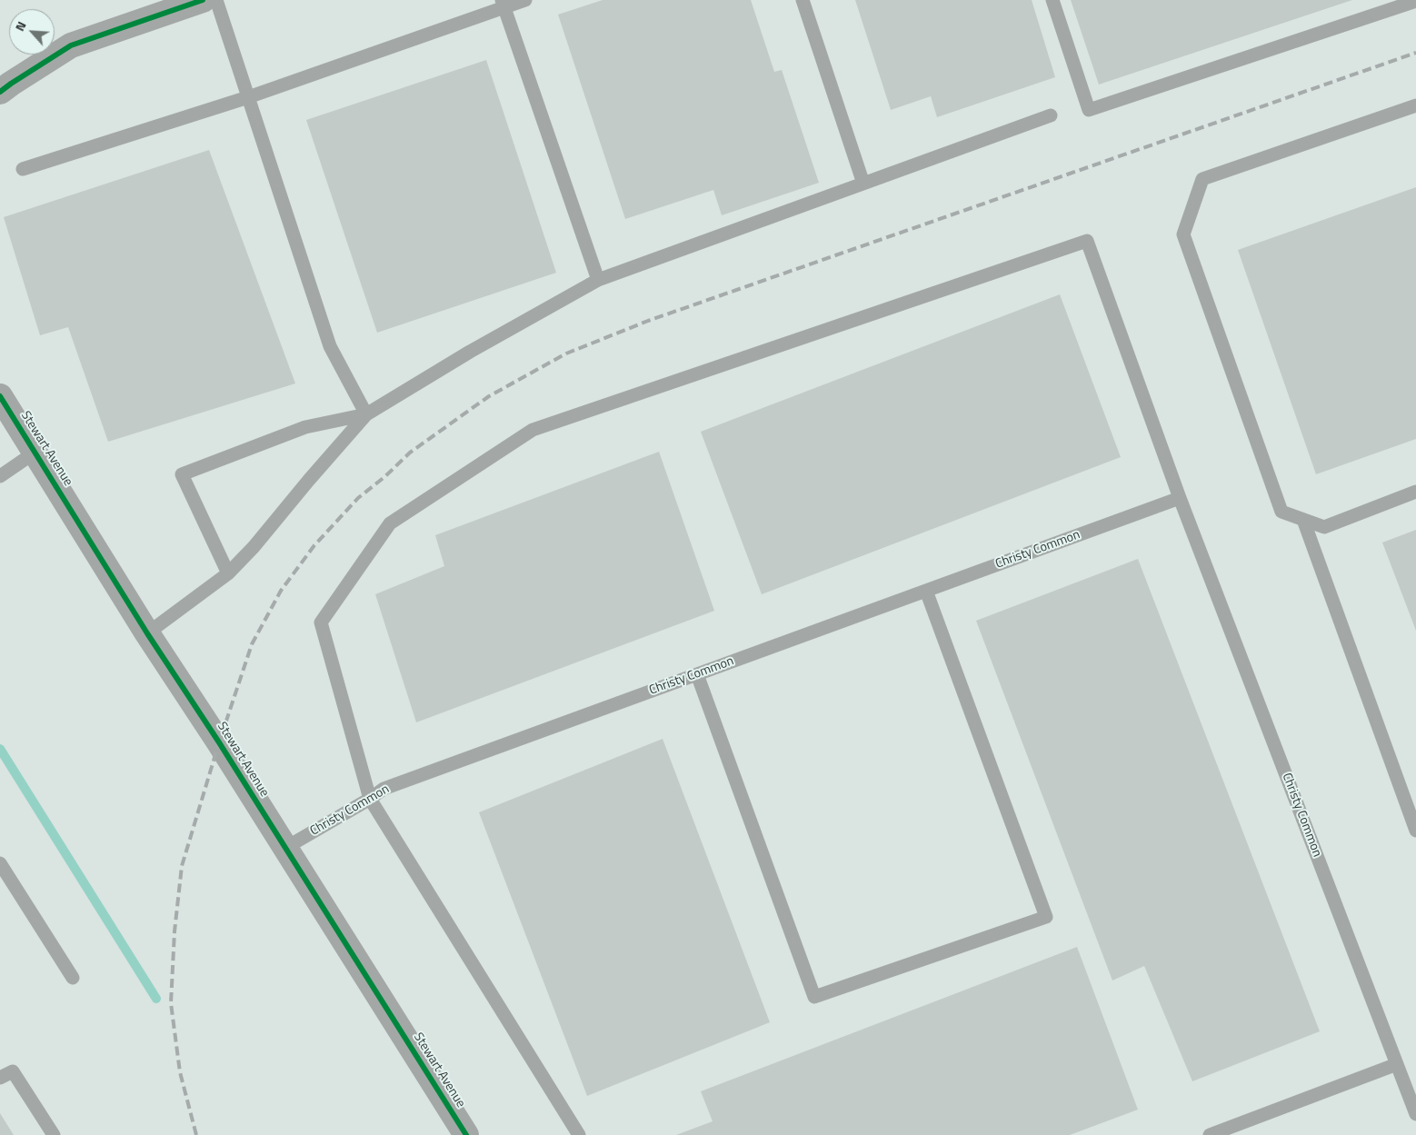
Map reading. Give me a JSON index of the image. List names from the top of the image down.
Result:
{
  "streets": {
    "street": ["Stewart Avenue"],
    "lane": ["Christy Common"]
  },
  "crossings": [
    ["Stewart Avenue", "Christy Common"]
  ],
  "north": "top left"
}
